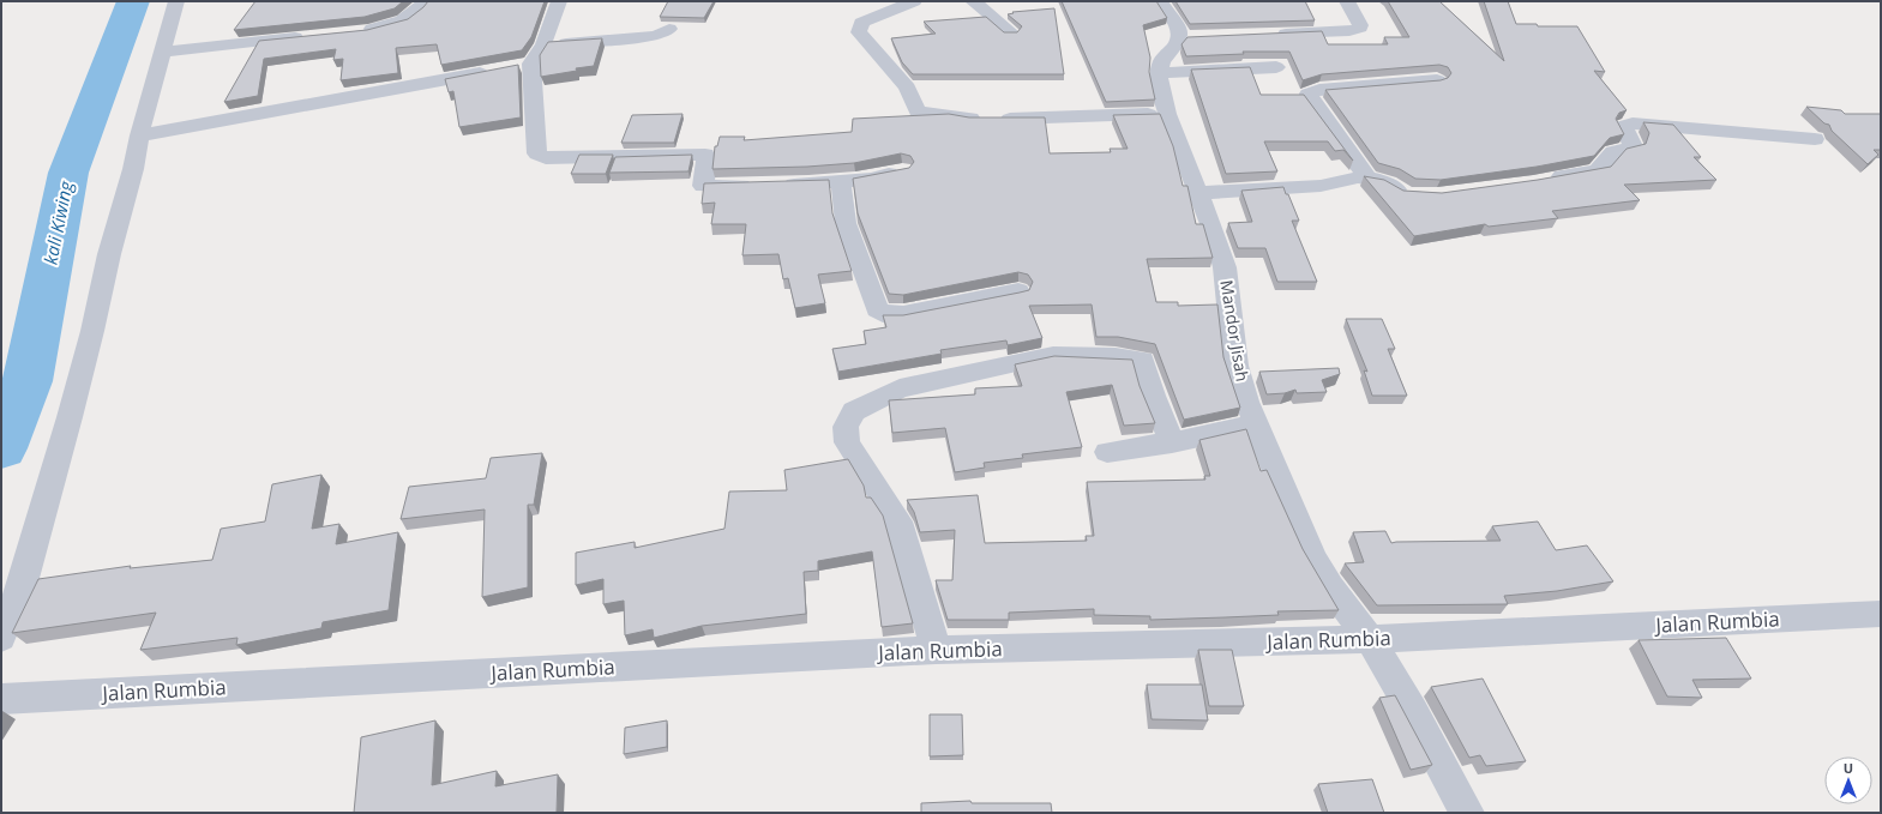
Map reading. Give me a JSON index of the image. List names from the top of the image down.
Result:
{
  "streets": {
    "street": ["Mandor Jisah", "Jalan Rumbia"]
  },
  "crossings": [
    ["Mandor Jisah", "Jalan Rumbia"]
  ],
  "water": ["kali Kiwing"],
  "north": "top"
}
